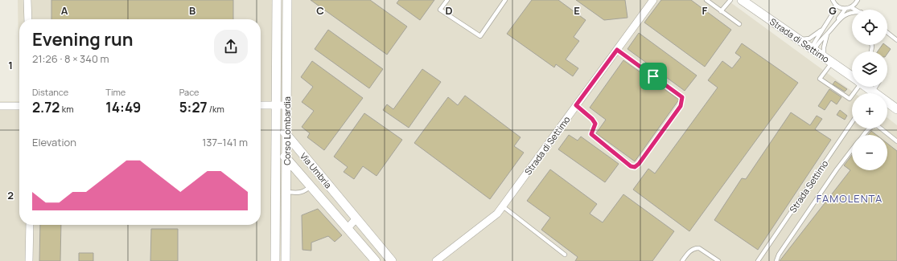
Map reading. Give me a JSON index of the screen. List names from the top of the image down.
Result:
{
  "streets": {
    "street": ["Strada di Settimo", "Corso Lombardia", "Via Umbria"],
    "lane": ["Strada Settimo"]
  },
  "crossings": [
    ["Corso Lombardia", "Via Umbria"]
  ],
  "districts": ["FAMOLENTA"],
  "page": {
    "map_buttons": ["+", "−"],
    "heading": ["Evening run", "21:26 · 8 × 340 m"],
    "stats": [
      ["Distance", "2.72 km"],
      ["Time", "14:49"],
      ["Pace", "5:27 /km"]
    ],
    "chart": ["Elevation", "137–141 m"]
  },
  "grid": {
    "columns": [
      "A",
      "B",
      "C",
      "D",
      "E",
      "F",
      "G"
    ],
    "rows": ["1", "2"]
  }
}
